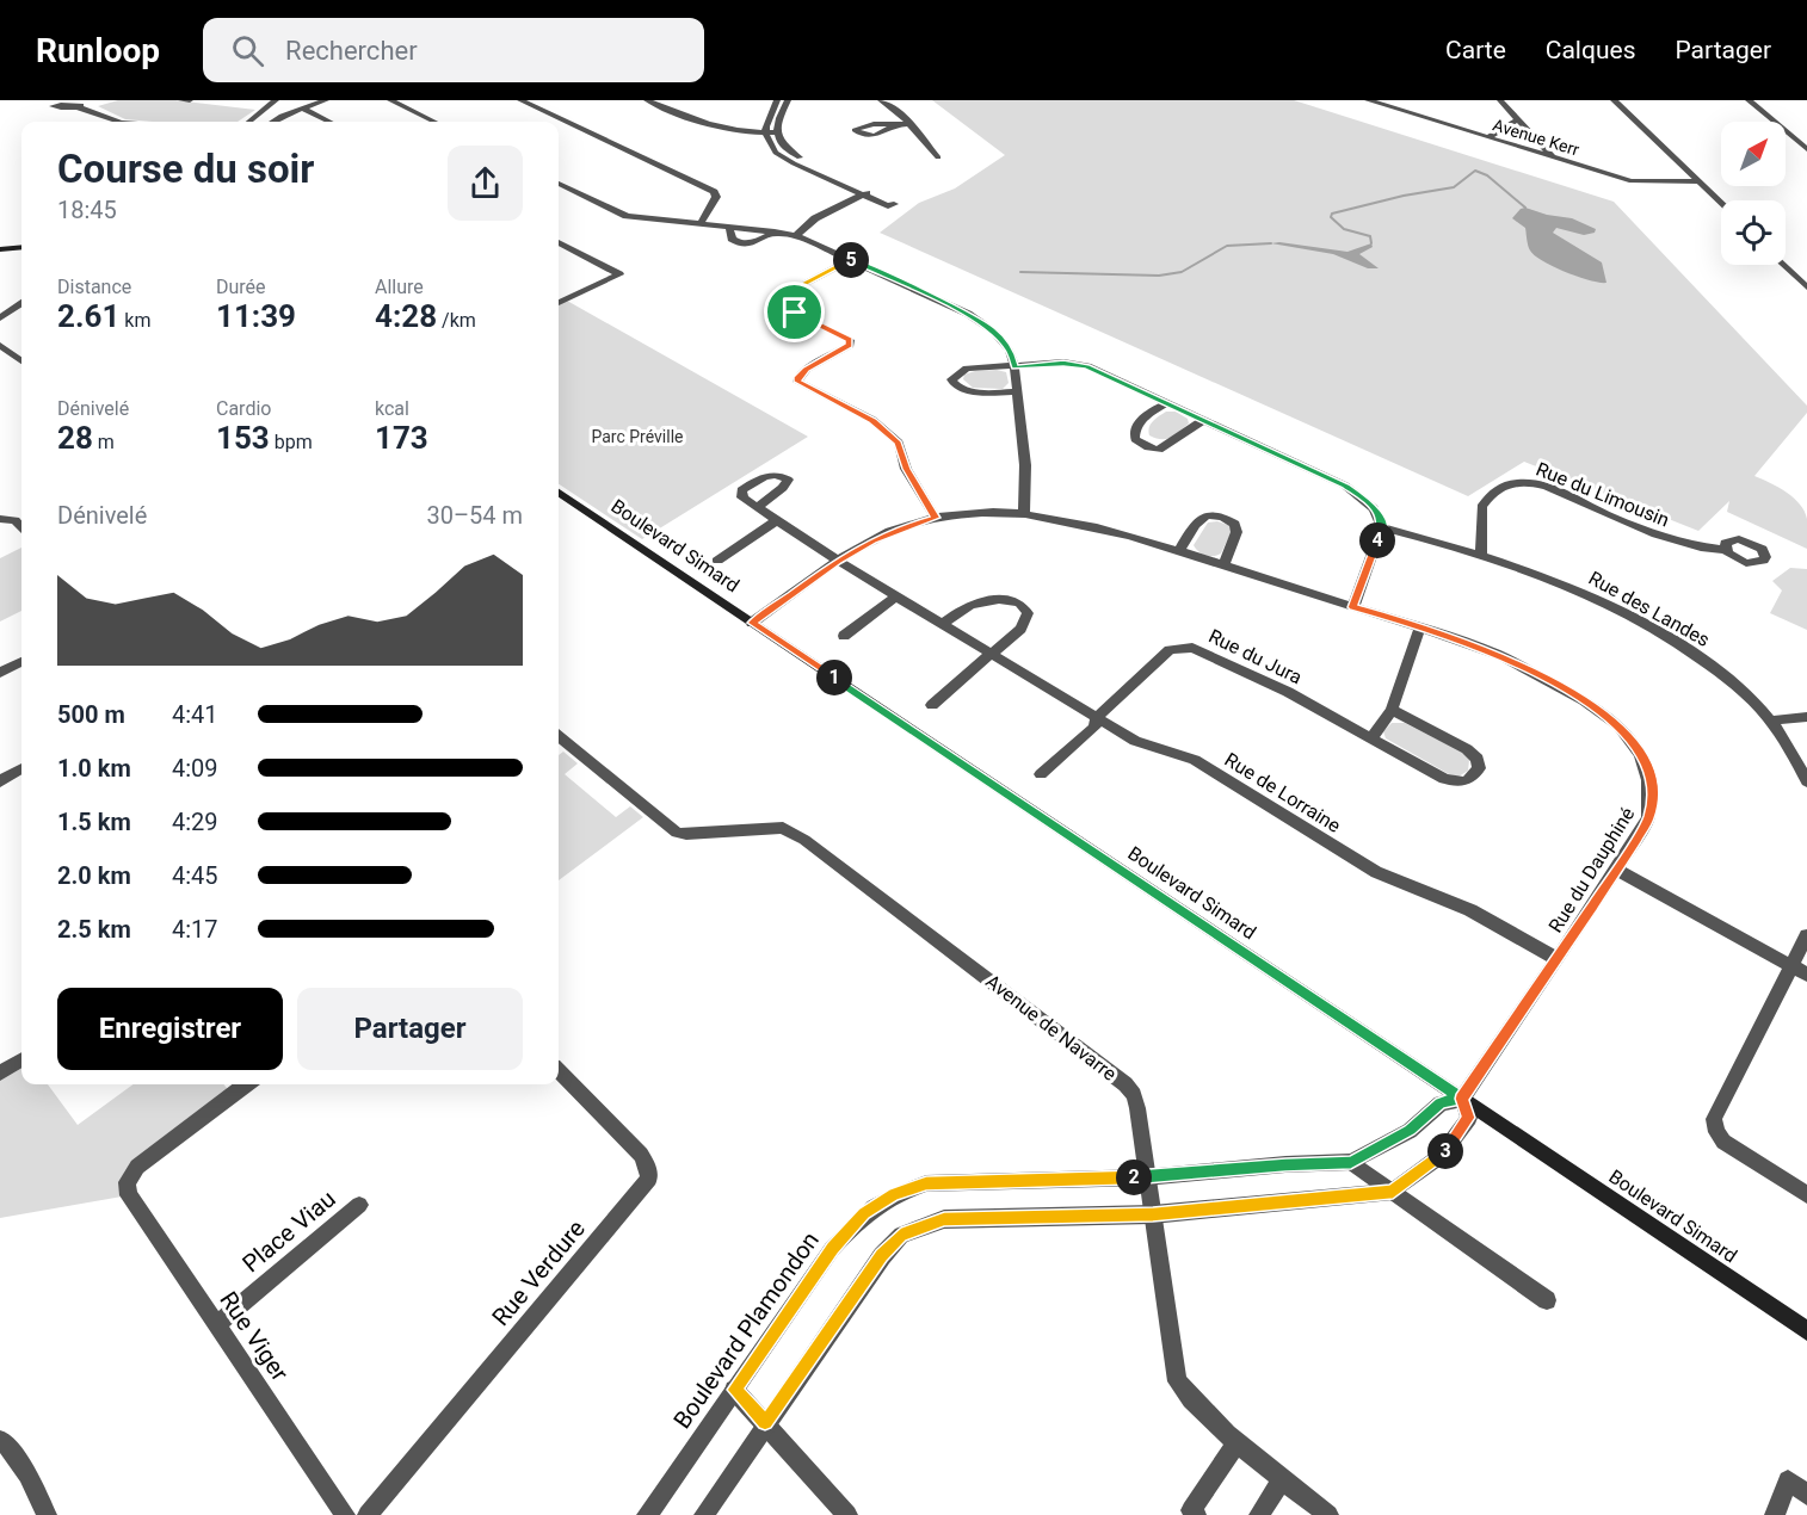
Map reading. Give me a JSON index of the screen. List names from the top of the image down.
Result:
{
  "streets": {
    "main road": ["Boulevard Simard"],
    "street": [
      "Avenue Kerr",
      "Rue du Limousin",
      "Rue des Landes",
      "Rue du Jura",
      "Rue de Lorraine",
      "Rue du Dauphiné",
      "Avenue de Navarre",
      "Place Viau",
      "Rue Verdure",
      "Boulevard Plamondon",
      "Rue Viger"
    ]
  },
  "crossings": [
    ["Rue du Limousin", "Rue des Landes"],
    ["Boulevard Simard", "Rue du Dauphiné"],
    ["Boulevard Simard", "Boulevard Plamondon"],
    ["Rue du Jura", "Rue de Lorraine"],
    ["Rue de Lorraine", "Rue du Dauphiné"],
    ["Rue du Dauphiné", "Boulevard Plamondon"],
    ["Avenue de Navarre", "Boulevard Plamondon"],
    ["Place Viau", "Rue Viger"]
  ],
  "parks": ["Parc Préville"],
  "north": "top right",
  "page": {
    "header": "Runloop",
    "search": "Rechercher",
    "nav": ["Carte", "Calques", "Partager"],
    "heading": ["Course du soir", "18:45"],
    "pins": [
      "5",
      "4",
      "1",
      "3",
      "2"
    ],
    "stats": [
      ["Distance", "2.61 km"],
      ["Durée", "11:39"],
      ["Allure", "4:28 /km"],
      ["Dénivelé", "28 m"],
      ["Cardio", "153 bpm"],
      ["kcal", "173"]
    ],
    "chart": ["Dénivelé", "30–54 m"],
    "list": [
      {
        "name": "500 m",
        "note": "4:41"
      },
      {
        "name": "1.0 km",
        "note": "4:09"
      },
      {
        "name": "1.5 km",
        "note": "4:29"
      },
      {
        "name": "2.0 km",
        "note": "4:45"
      },
      {
        "name": "2.5 km",
        "note": "4:17"
      }
    ],
    "buttons": ["Enregistrer", "Partager"]
  }
}
